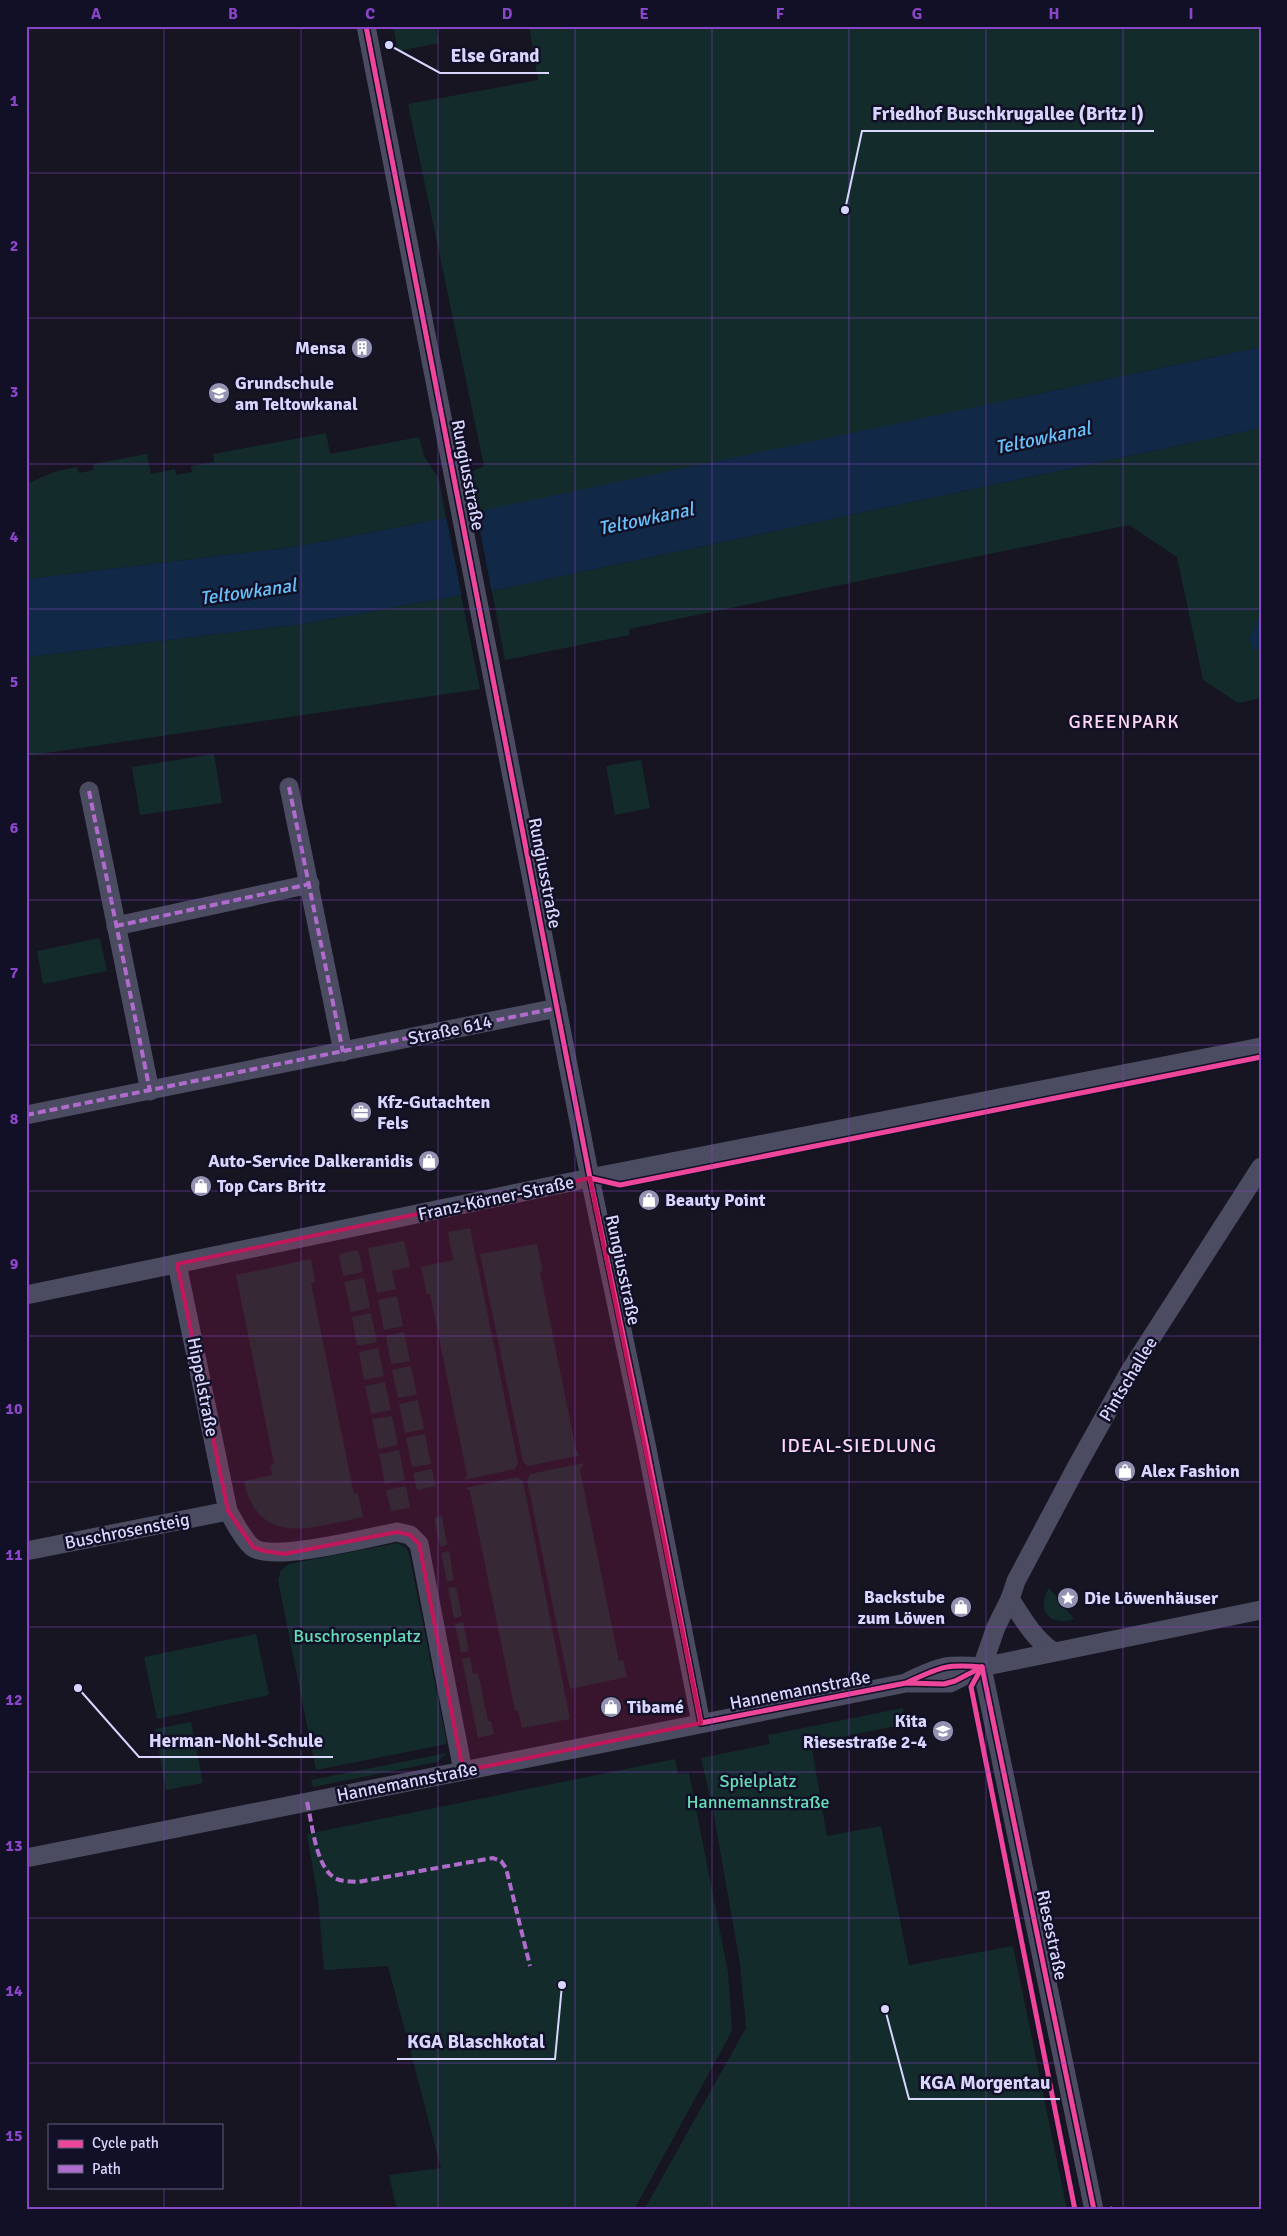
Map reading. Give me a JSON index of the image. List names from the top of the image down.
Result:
{
  "streets": {
    "street": [
      "Rungiusstraße",
      "Straße 614",
      "Franz-Körner-Straße",
      "Pintschallee",
      "Hippelstraße",
      "Buschrosensteig",
      "Hannemannstraße",
      "Riesestraße"
    ]
  },
  "crossings": [
    ["Rungiusstraße", "Straße 614"],
    ["Rungiusstraße", "Franz-Körner-Straße"],
    ["Rungiusstraße", "Hannemannstraße"],
    ["Franz-Körner-Straße", "Hippelstraße"],
    ["Pintschallee", "Hannemannstraße"],
    ["Pintschallee", "Riesestraße"],
    ["Hippelstraße", "Buschrosensteig"],
    ["Hannemannstraße", "Riesestraße"]
  ],
  "districts": ["GREENPARK", "IDEAL-SIEDLUNG"],
  "water": ["Teltowkanal"],
  "parks": ["Buschrosenplatz", "Spielplatz Hannemannstraße"],
  "places": {
    "other": [
      "Else Grand",
      "Friedhof Buschkrugallee (Britz I)",
      "Herman-Nohl-Schule",
      "KGA Blaschkotal",
      "KGA Morgentau"
    ],
    "building": ["Mensa"],
    "school or university": ["Grundschule am Teltowkanal", "Kita Riesestraße 2-4"],
    "office": ["Kfz-Gutachten Fels"],
    "shop": [
      "Auto-Service Dalkeranidis",
      "Top Cars Britz",
      "Beauty Point",
      "Alex Fashion",
      "Backstube zum Löwen",
      "Tibamé"
    ],
    "place": ["Die Löwenhäuser"]
  },
  "legend": ["Cycle path", "Path"],
  "grid": {
    "columns": [
      "A",
      "B",
      "C",
      "D",
      "E",
      "F",
      "G",
      "H",
      "I"
    ],
    "rows": [
      "1",
      "2",
      "3",
      "4",
      "5",
      "6",
      "7",
      "8",
      "9",
      "10",
      "11",
      "12",
      "13",
      "14",
      "15"
    ]
  }
}
